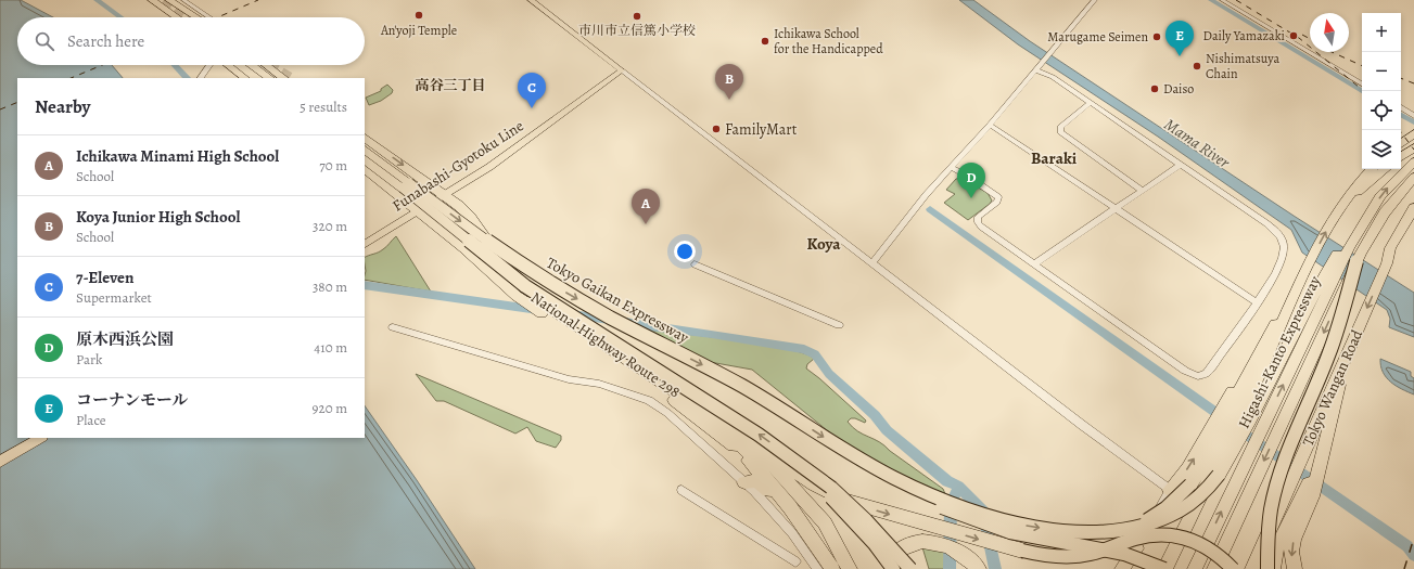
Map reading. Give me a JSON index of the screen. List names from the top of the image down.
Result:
{
  "streets": {
    "highway": [
      "Tokyo Gaikan Expressway",
      "National Highway Route 298",
      "Higashi-Kanto Expressway",
      "Tokyo Wangan Road"
    ],
    "main road": ["Funabashi-Gyotoku Line"]
  },
  "crossings": [
    ["Funabashi-Gyotoku Line", "National Highway Route 298"],
    ["Tokyo Gaikan Expressway", "National Highway Route 298"]
  ],
  "districts": ["高谷三丁目", "Baraki", "Koya"],
  "water": ["Mama River"],
  "places": [
    "An'yoji Temple",
    "市川市立信篤小学校",
    "Daily Yamazaki",
    "Marugame Seimen",
    "Ichikawa School for the Handicapped",
    "Nishimatsuya Chain",
    "Daiso",
    "FamilyMart"
  ],
  "north": "top",
  "page": {
    "map_buttons": ["+", "−"],
    "search": "Search here",
    "pins": [
      "E",
      "B",
      "C",
      "D",
      "A"
    ],
    "heading": ["Nearby", "5 results"],
    "list": [
      {
        "mark": "A",
        "name": "Ichikawa Minami High School",
        "note": "School",
        "value": "70 m"
      },
      {
        "mark": "B",
        "name": "Koya Junior High School",
        "note": "School",
        "value": "320 m"
      },
      {
        "mark": "C",
        "name": "7-Eleven",
        "note": "Supermarket",
        "value": "380 m"
      },
      {
        "mark": "D",
        "name": "原木西浜公園",
        "note": "Park",
        "value": "410 m"
      },
      {
        "mark": "E",
        "name": "コーナンモール",
        "note": "Place",
        "value": "920 m"
      }
    ]
  }
}
